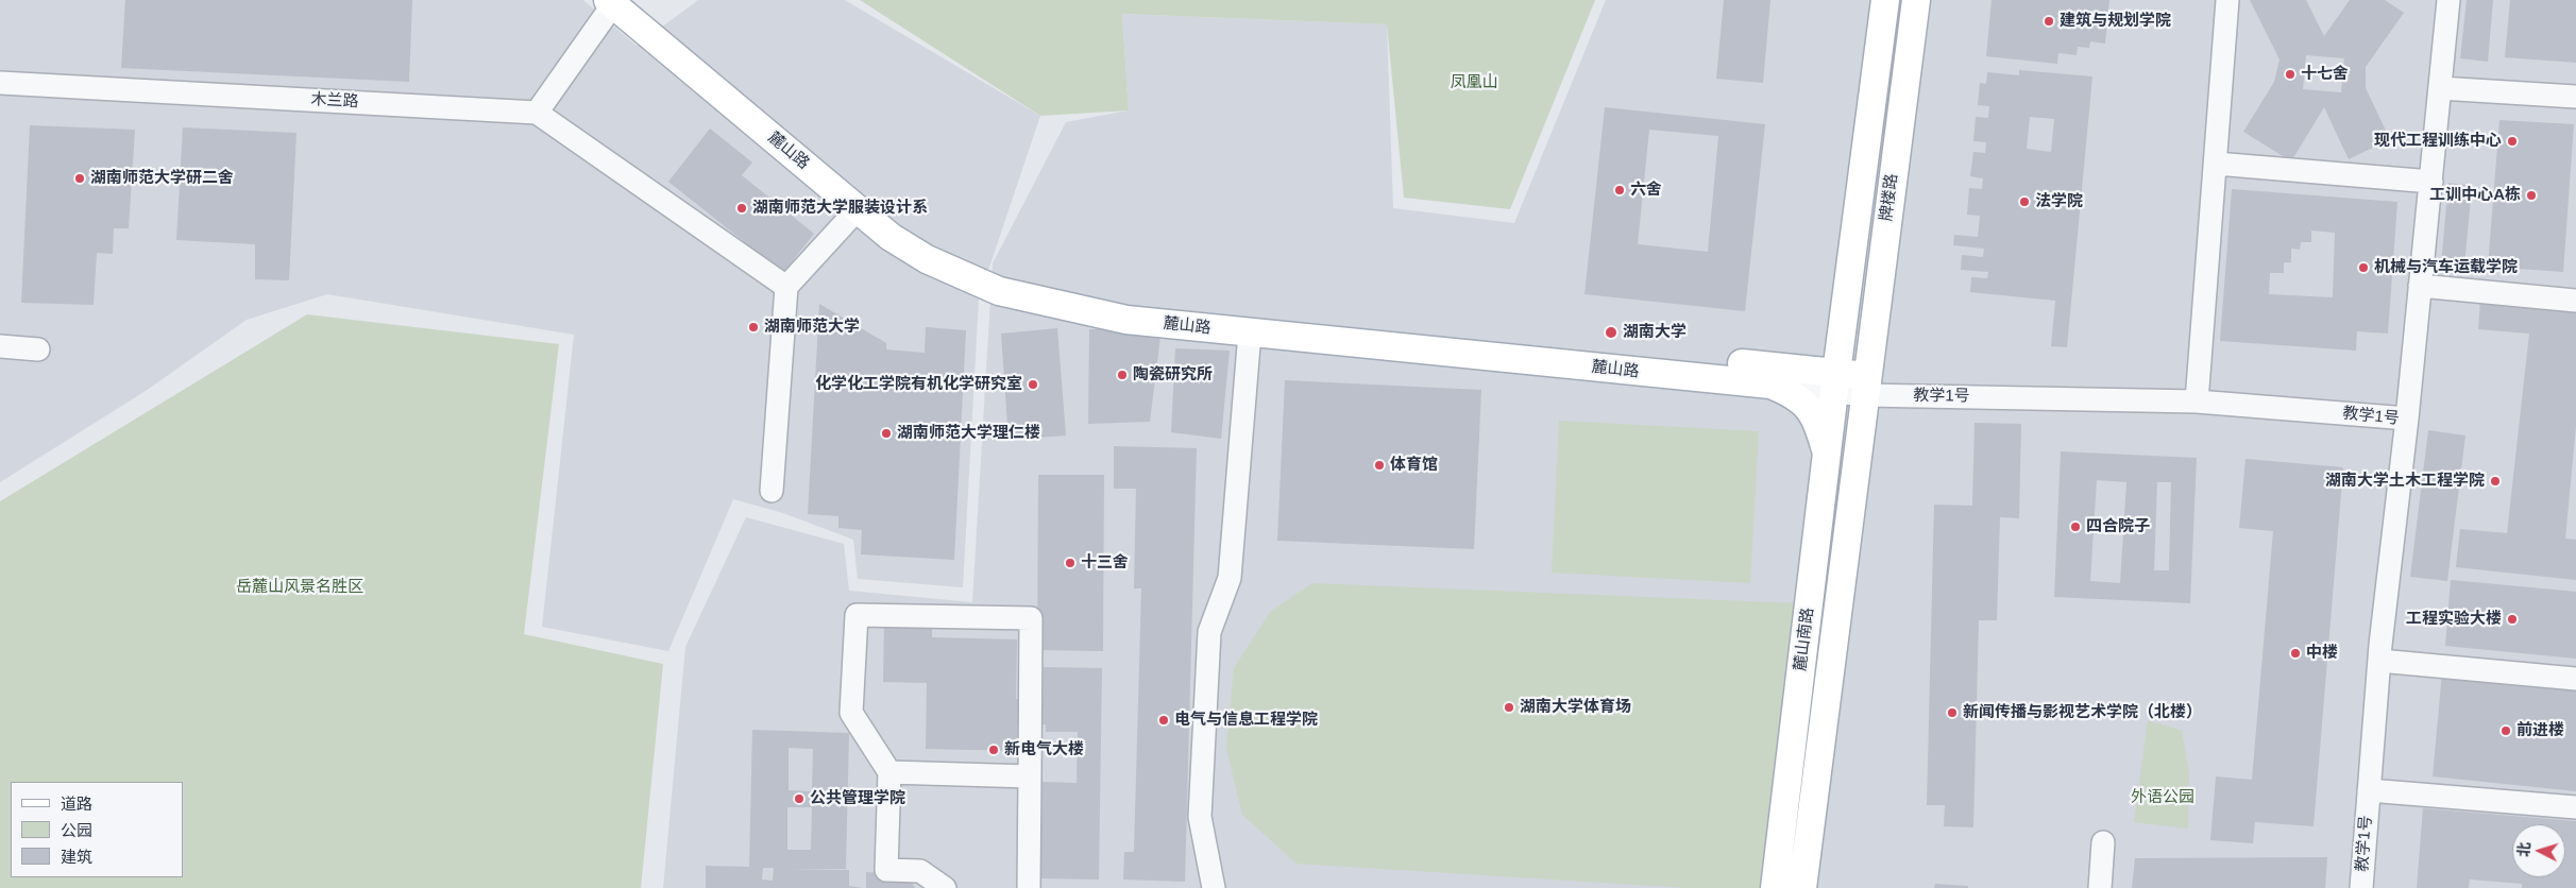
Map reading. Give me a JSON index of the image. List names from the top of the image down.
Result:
{
  "streets": {
    "main road": ["麓山路", "牌楼路", "麓山南路"],
    "street": ["木兰路", "教学1号"]
  },
  "crossings": [
    ["麓山路", "牌楼路"],
    ["麓山路", "教学1号"],
    ["麓山路", "麓山南路"],
    ["牌楼路", "教学1号"],
    ["牌楼路", "麓山南路"],
    ["教学1号", "麓山南路"]
  ],
  "parks": ["凤凰山", "岳麓山风景名胜区", "外语公园"],
  "places": [
    "建筑与规划学院",
    "十七舍",
    "现代工程训练中心",
    "湖南师范大学研二舍",
    "六舍",
    "工训中心A栋",
    "法学院",
    "湖南师范大学服装设计系",
    "机械与汽车运载学院",
    "湖南师范大学",
    "湖南大学",
    "陶瓷研究所",
    "化学化工学院有机化学研究室",
    "湖南师范大学理仁楼",
    "体育馆",
    "湖南大学土木工程学院",
    "四合院子",
    "十三舍",
    "工程实验大楼",
    "中楼",
    "湖南大学体育场",
    "新闻传播与影视艺术学院（北楼）",
    "电气与信息工程学院",
    "前进楼",
    "新电气大楼",
    "公共管理学院"
  ],
  "legend": ["道路", "公园", "建筑"],
  "north": "left"
}
